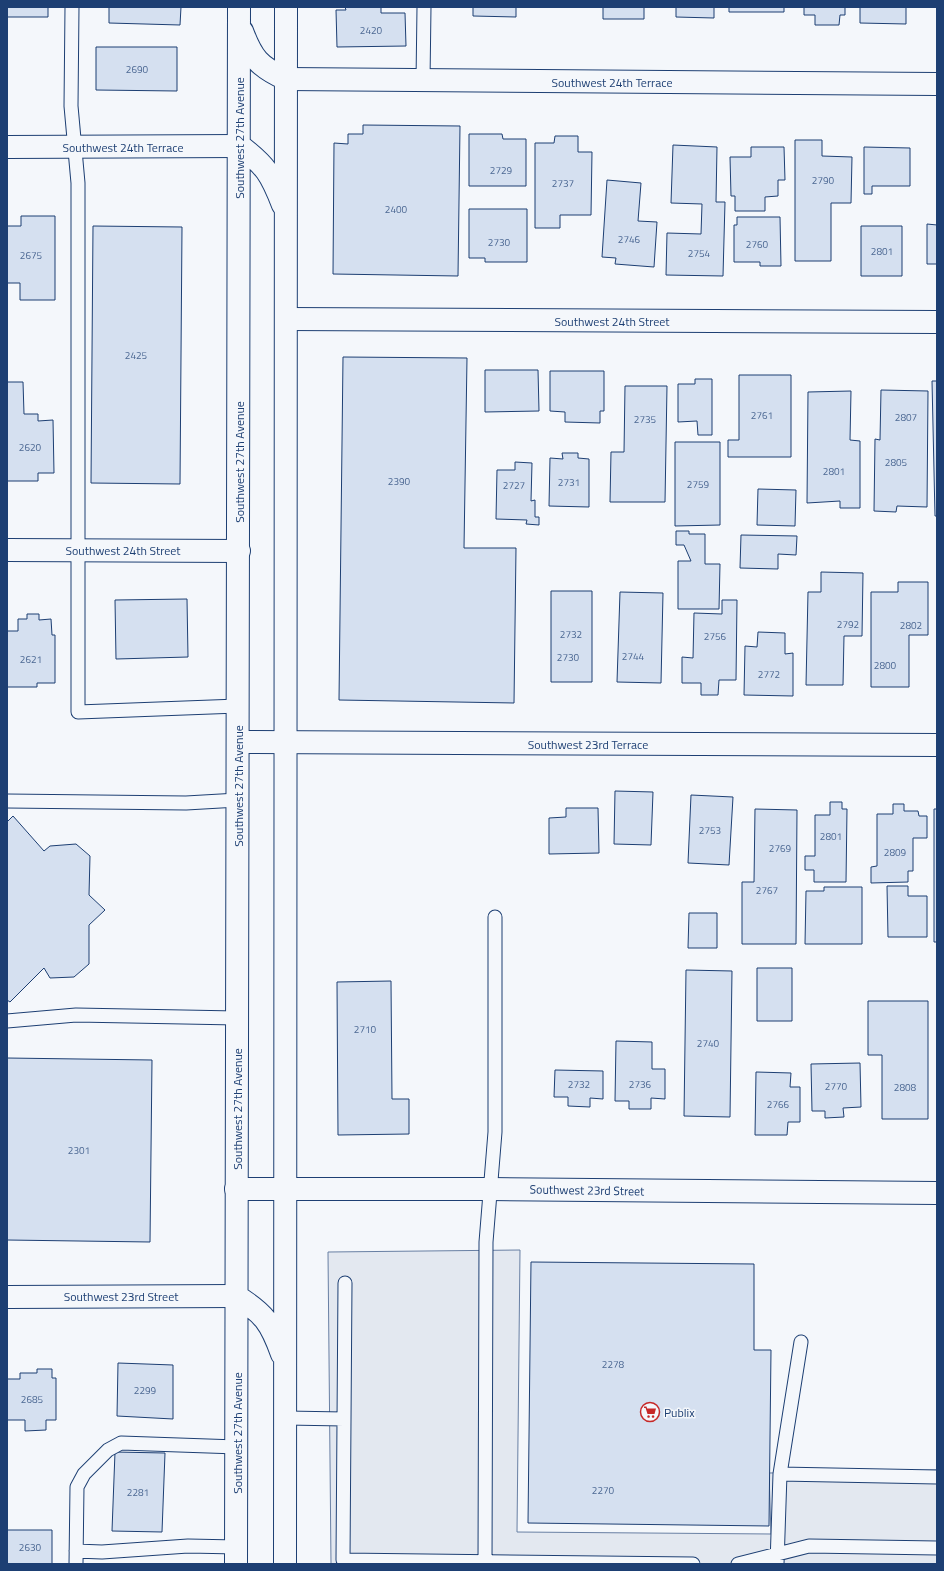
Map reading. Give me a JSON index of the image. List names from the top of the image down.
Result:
{
  "streets": {
    "main road": [
      "Southwest 24th Terrace",
      "Southwest 27th Avenue",
      "Southwest 24th Street",
      "Southwest 23rd Terrace",
      "Southwest 23rd Street"
    ]
  },
  "crossings": [
    ["Southwest 24th Terrace", "Southwest 27th Avenue"],
    ["Southwest 27th Avenue", "Southwest 24th Street"],
    ["Southwest 27th Avenue", "Southwest 23rd Terrace"],
    ["Southwest 27th Avenue", "Southwest 23rd Street"]
  ],
  "places": {
    "supermarket": ["Publix"]
  },
  "house_numbers": [
    "2420",
    "2690",
    "2729",
    "2790",
    "2737",
    "2400",
    "2746",
    "2730",
    "2760",
    "2801",
    "2754",
    "2675",
    "2425",
    "2761",
    "2807",
    "2735",
    "2620",
    "2805",
    "2801",
    "2390",
    "2731",
    "2759",
    "2727",
    "2792",
    "2802",
    "2732",
    "2756",
    "2744",
    "2730",
    "2621",
    "2800",
    "2772",
    "2753",
    "2801",
    "2769",
    "2809",
    "2767",
    "2710",
    "2740",
    "2732",
    "2736",
    "2770",
    "2808",
    "2766",
    "2301",
    "2278",
    "2299",
    "2685",
    "2270",
    "2281",
    "2630"
  ]
}
